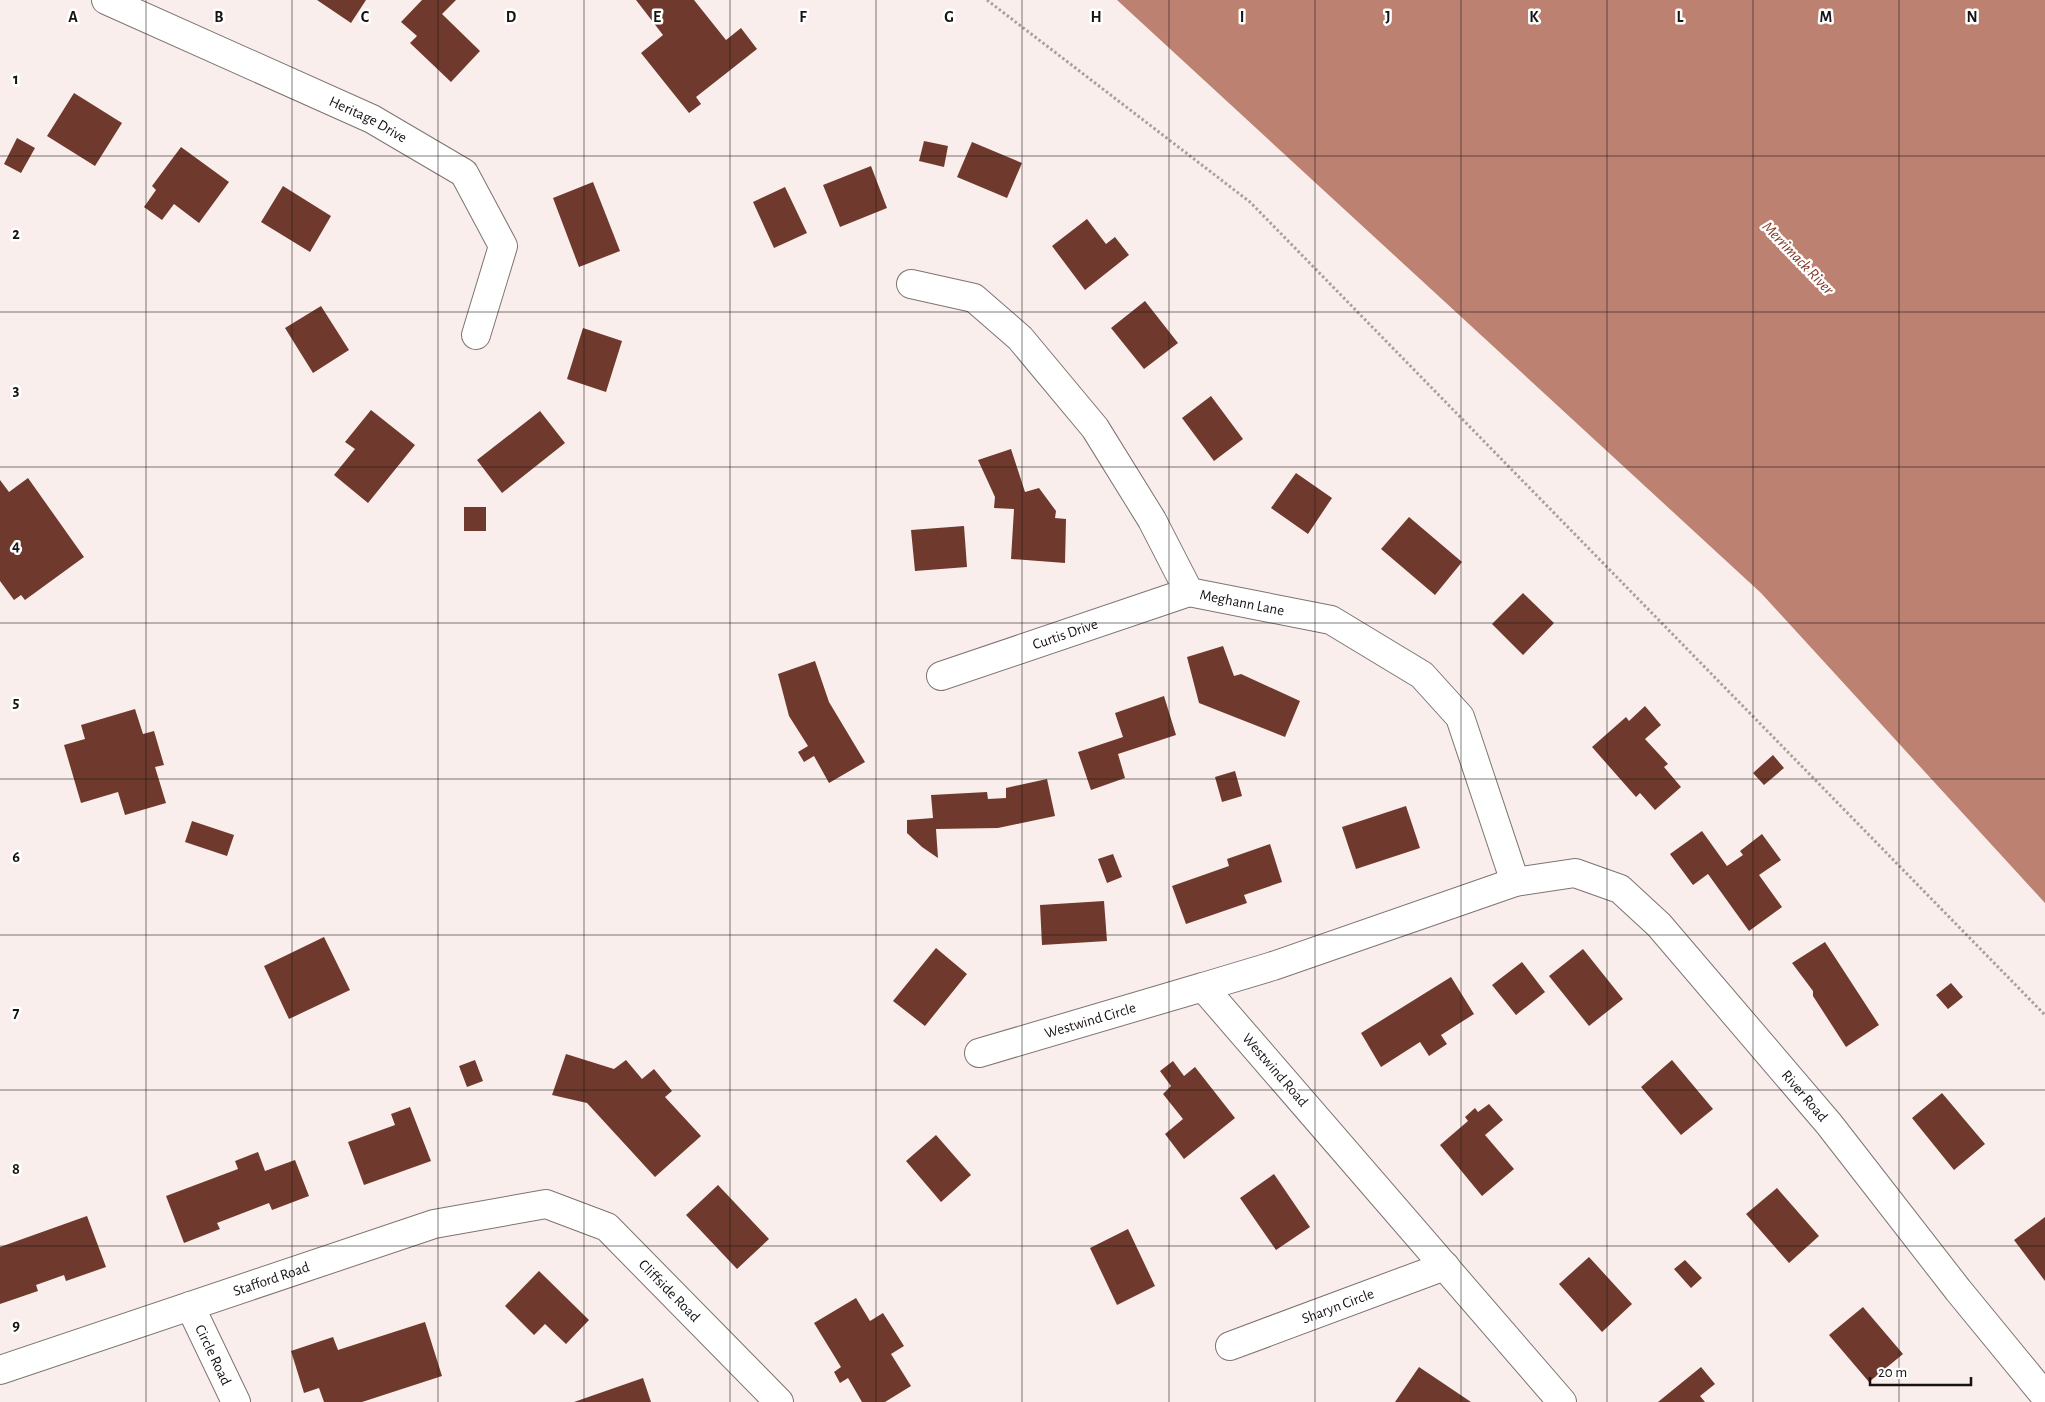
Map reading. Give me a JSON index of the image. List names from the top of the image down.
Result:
{
  "streets": {
    "street": [
      "Heritage Drive",
      "Meghann Lane",
      "Curtis Drive",
      "Westwind Circle",
      "Westwind Road",
      "River Road",
      "Stafford Road",
      "Cliffside Road",
      "Sharyn Circle",
      "Circle Road"
    ]
  },
  "crossings": [
    ["Meghann Lane", "Curtis Drive"],
    ["Meghann Lane", "River Road"],
    ["Westwind Circle", "Westwind Road"],
    ["Westwind Road", "Sharyn Circle"],
    ["Stafford Road", "Cliffside Road"],
    ["Stafford Road", "Circle Road"]
  ],
  "water": ["Merrimack River"],
  "scale_bar": "20 m",
  "grid": {
    "columns": [
      "A",
      "B",
      "C",
      "D",
      "E",
      "F",
      "G",
      "H",
      "I",
      "J",
      "K",
      "L",
      "M",
      "N"
    ],
    "rows": [
      "1",
      "2",
      "3",
      "4",
      "5",
      "6",
      "7",
      "8",
      "9"
    ]
  }
}
